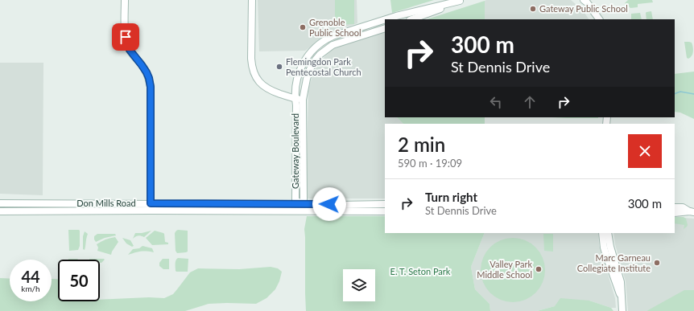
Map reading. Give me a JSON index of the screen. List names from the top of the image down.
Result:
{
  "streets": {
    "street": ["Gateway Boulevard", "Don Mills Road"]
  },
  "crossings": [
    ["Gateway Boulevard", "Don Mills Road"]
  ],
  "parks": ["E. T. Seton Park"],
  "places": [
    "Gateway Public School",
    "Grenoble Public School",
    "Flemingdon Park Pentecostal Church",
    "Marc Garneau Collegiate Institute",
    "Valley Park Middle School"
  ],
  "page": {
    "turn": ["300 m", "St Dennis Drive"],
    "heading": ["2 min", "590 m · 19:09"],
    "list": [
      {
        "name": "Turn right",
        "note": "St Dennis Drive",
        "value": "300 m"
      }
    ],
    "speed": "44 km/h",
    "limit": "50"
  }
}
